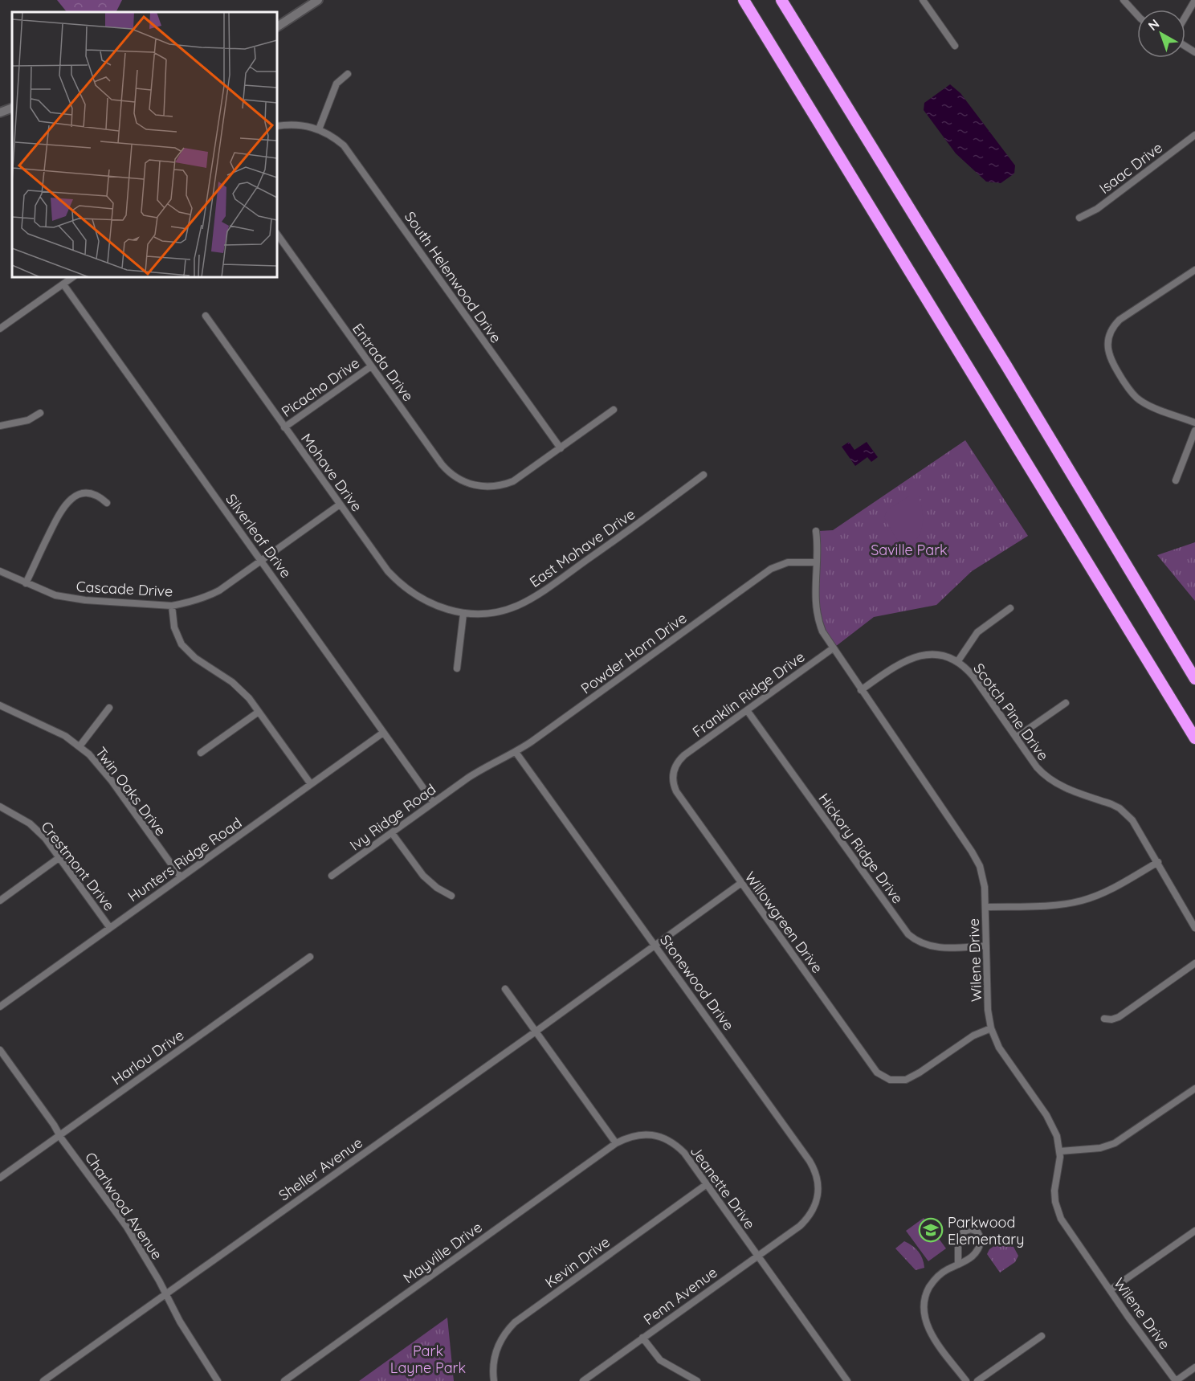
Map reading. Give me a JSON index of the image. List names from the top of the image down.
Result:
{
  "streets": {
    "street": [
      "Isaac Drive",
      "South Helenwood Drive",
      "Entrada Drive",
      "Picacho Drive",
      "Mohave Drive",
      "Silverleaf Drive",
      "East Mohave Drive",
      "Cascade Drive",
      "Powder Horn Drive",
      "Franklin Ridge Drive",
      "Scotch Pine Drive",
      "Twin Oaks Drive",
      "Ivy Ridge Road",
      "Hickory Ridge Drive",
      "Hunters Ridge Road",
      "Crestmont Drive",
      "Willowgreen Drive",
      "Wilene Drive",
      "Stonewood Drive",
      "Harlou Drive",
      "Sheller Avenue",
      "Jeanette Drive",
      "Charlwood Avenue",
      "Mayville Drive",
      "Kevin Drive",
      "Penn Avenue"
    ]
  },
  "crossings": [
    ["South Helenwood Drive", "Entrada Drive"],
    ["Entrada Drive", "Picacho Drive"],
    ["Picacho Drive", "Mohave Drive"],
    ["Mohave Drive", "East Mohave Drive"],
    ["Mohave Drive", "Cascade Drive"],
    ["Silverleaf Drive", "Cascade Drive"],
    ["Silverleaf Drive", "Ivy Ridge Road"],
    ["Silverleaf Drive", "Hunters Ridge Road"],
    ["Powder Horn Drive", "Ivy Ridge Road"],
    ["Powder Horn Drive", "Wilene Drive"],
    ["Powder Horn Drive", "Stonewood Drive"],
    ["Franklin Ridge Drive", "Hickory Ridge Drive"],
    ["Franklin Ridge Drive", "Willowgreen Drive"],
    ["Franklin Ridge Drive", "Wilene Drive"],
    ["Scotch Pine Drive", "Wilene Drive"],
    ["Twin Oaks Drive", "Hunters Ridge Road"],
    ["Hickory Ridge Drive", "Wilene Drive"],
    ["Hunters Ridge Road", "Crestmont Drive"],
    ["Willowgreen Drive", "Wilene Drive"],
    ["Willowgreen Drive", "Sheller Avenue"],
    ["Stonewood Drive", "Sheller Avenue"],
    ["Stonewood Drive", "Penn Avenue"],
    ["Harlou Drive", "Charlwood Avenue"],
    ["Sheller Avenue", "Charlwood Avenue"],
    ["Jeanette Drive", "Mayville Drive"],
    ["Jeanette Drive", "Kevin Drive"],
    ["Jeanette Drive", "Penn Avenue"]
  ],
  "parks": ["Saville Park", "Park Layne Park"],
  "places": {
    "school or university": ["Parkwood Elementary"]
  },
  "north": "top left"
}
